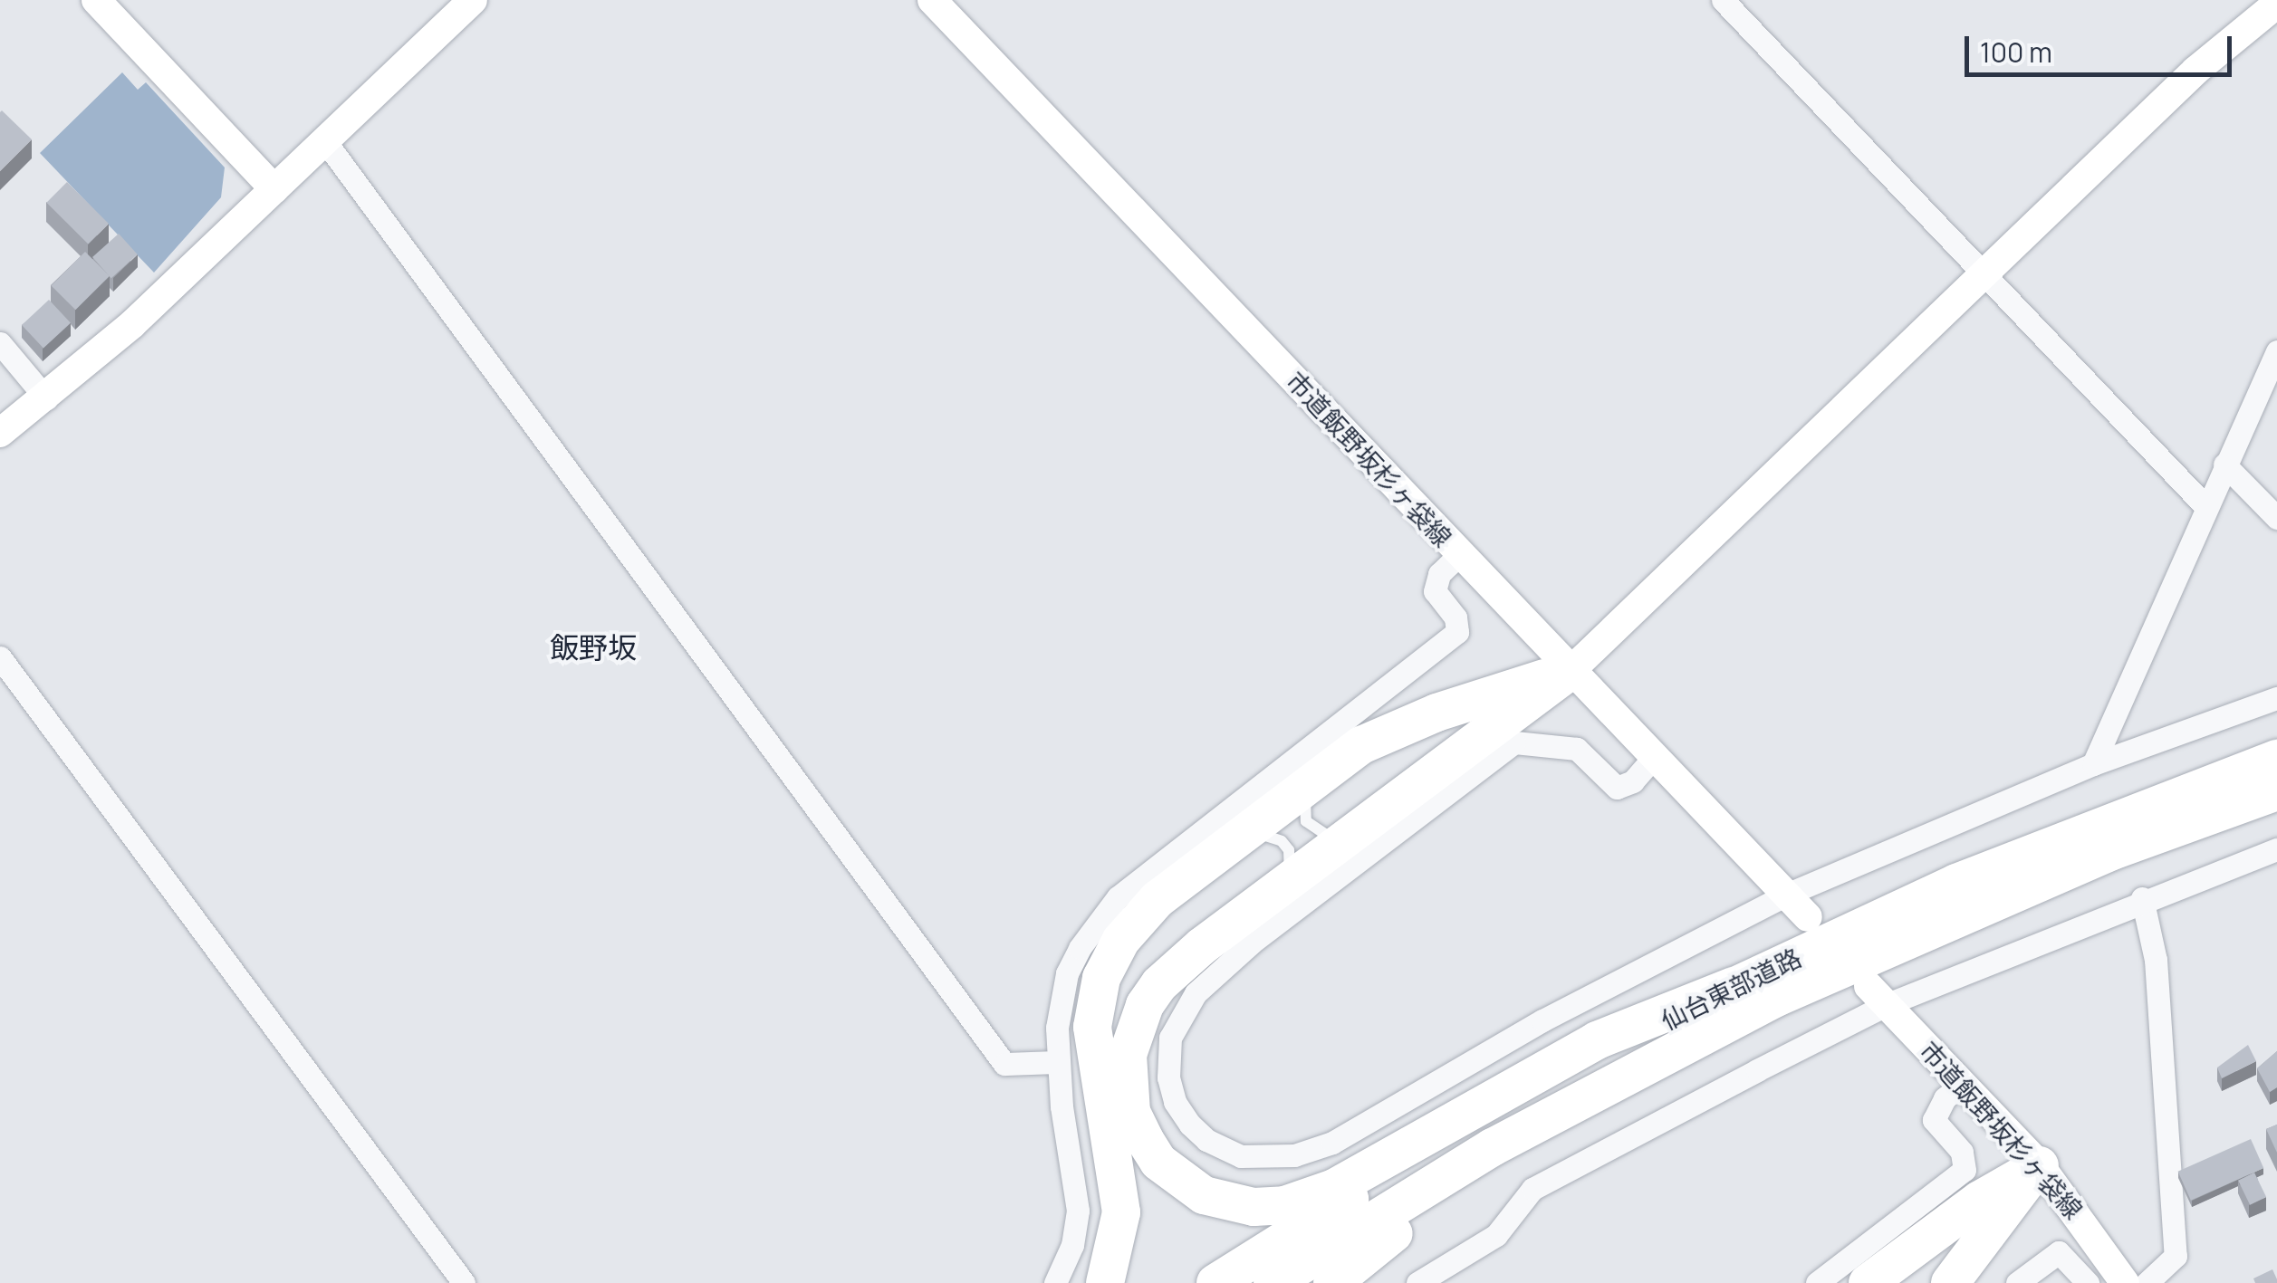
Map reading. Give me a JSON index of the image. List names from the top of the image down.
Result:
{
  "streets": {
    "highway": ["仙台東部道路"],
    "street": ["市道飯野坂杉ヶ袋線"]
  },
  "districts": ["飯野坂"],
  "scale_bar": "100 m"
}
